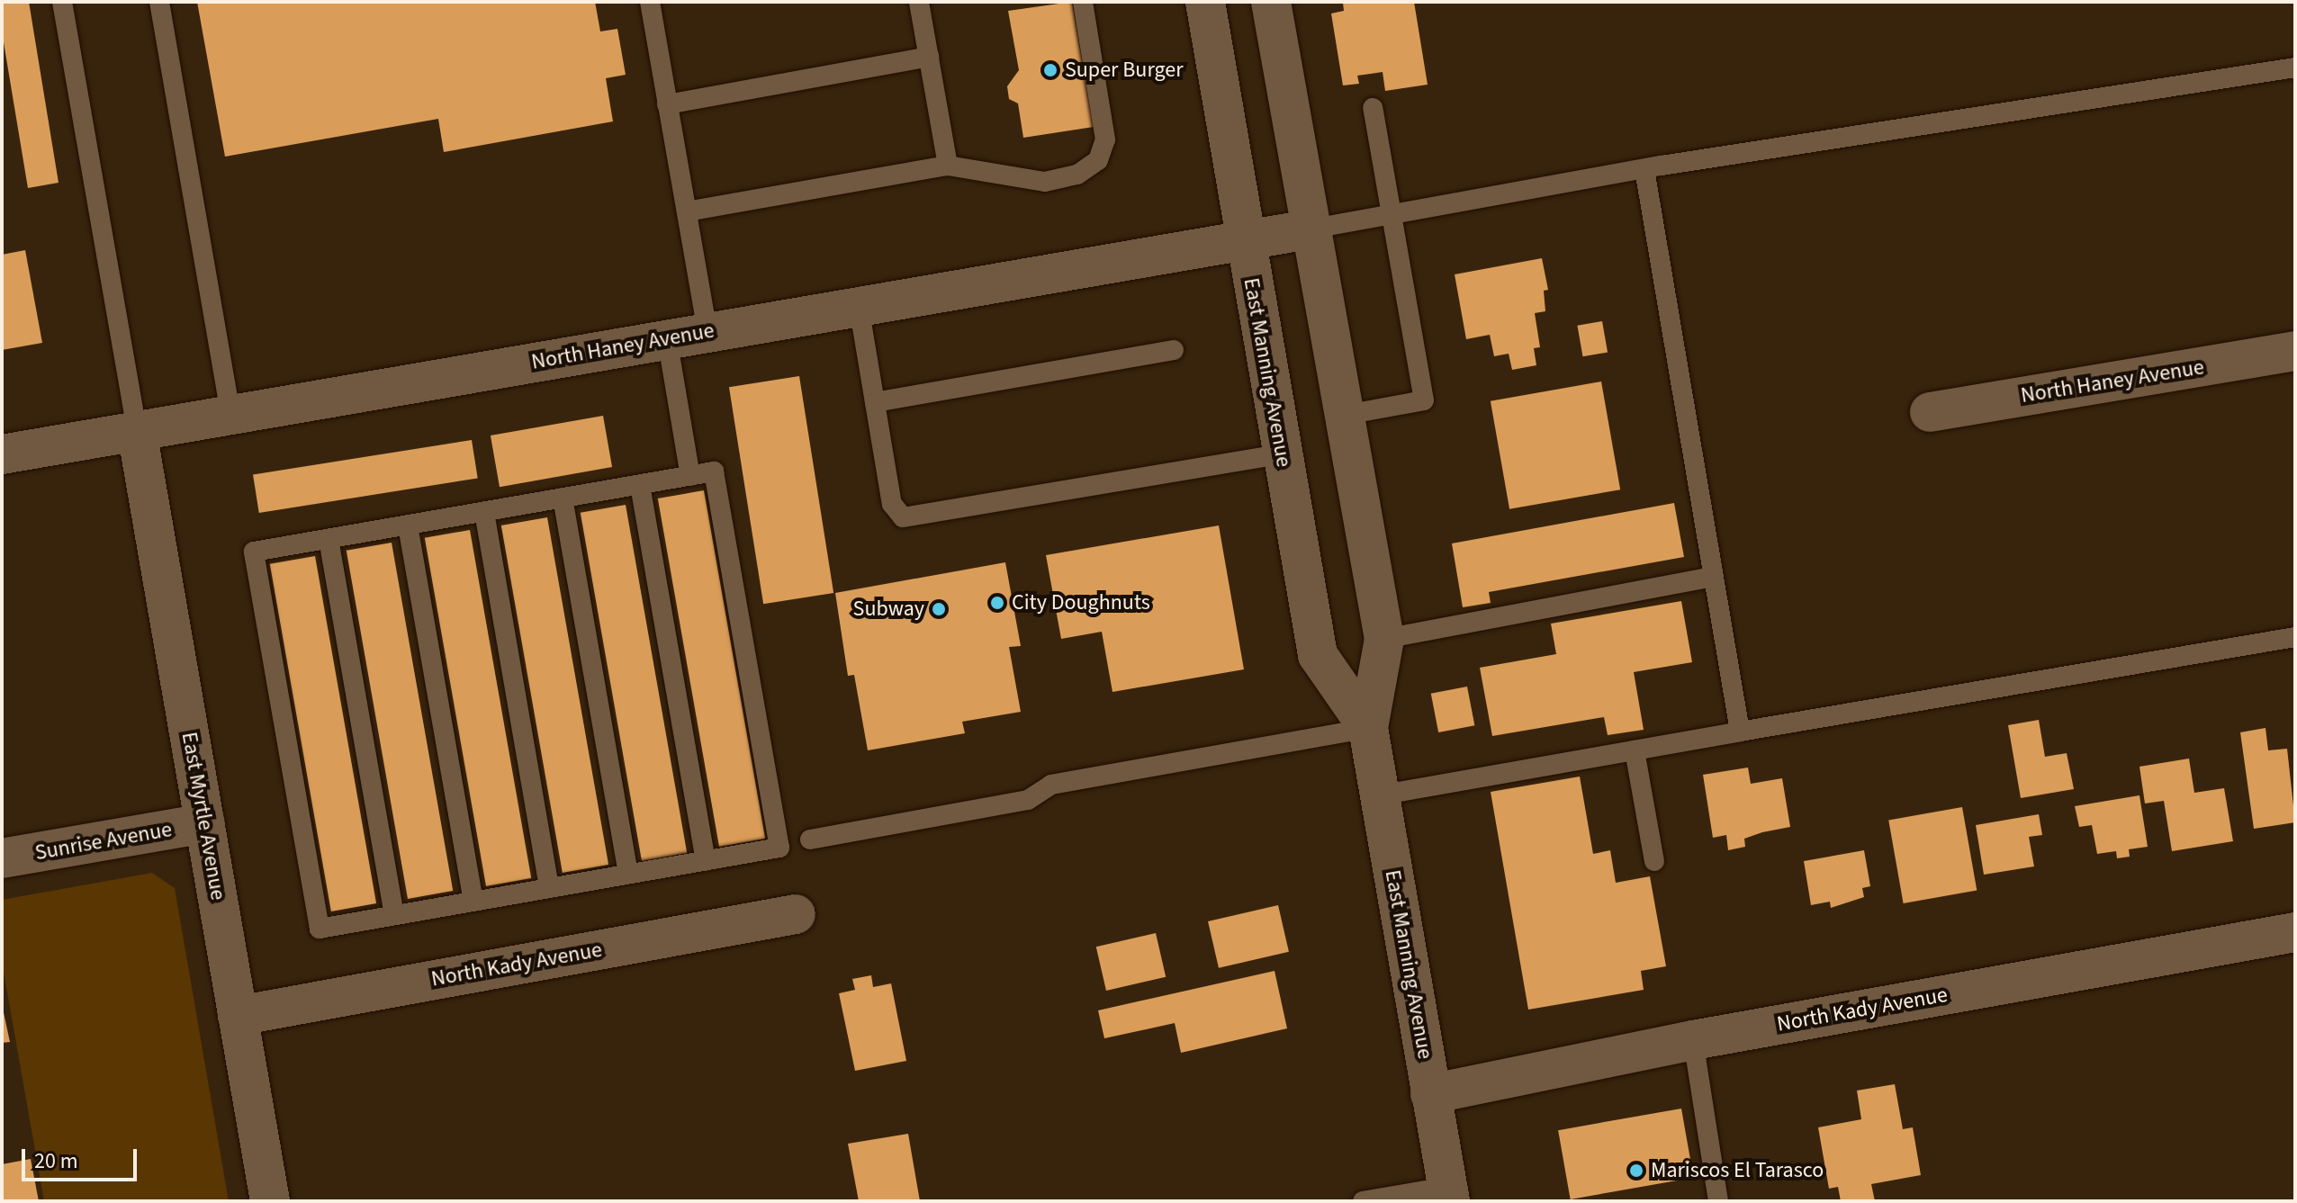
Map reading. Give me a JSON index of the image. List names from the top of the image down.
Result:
{
  "streets": {
    "street": [
      "North Haney Avenue",
      "East Manning Avenue",
      "East Myrtle Avenue",
      "Sunrise Avenue",
      "North Kady Avenue"
    ]
  },
  "crossings": [
    ["North Haney Avenue", "East Manning Avenue"],
    ["North Haney Avenue", "East Myrtle Avenue"],
    ["East Manning Avenue", "North Kady Avenue"],
    ["East Myrtle Avenue", "Sunrise Avenue"],
    ["East Myrtle Avenue", "North Kady Avenue"]
  ],
  "places": [
    "Super Burger",
    "City Doughnuts",
    "Subway",
    "Mariscos El Tarasco"
  ],
  "scale_bar": "20 m"
}
